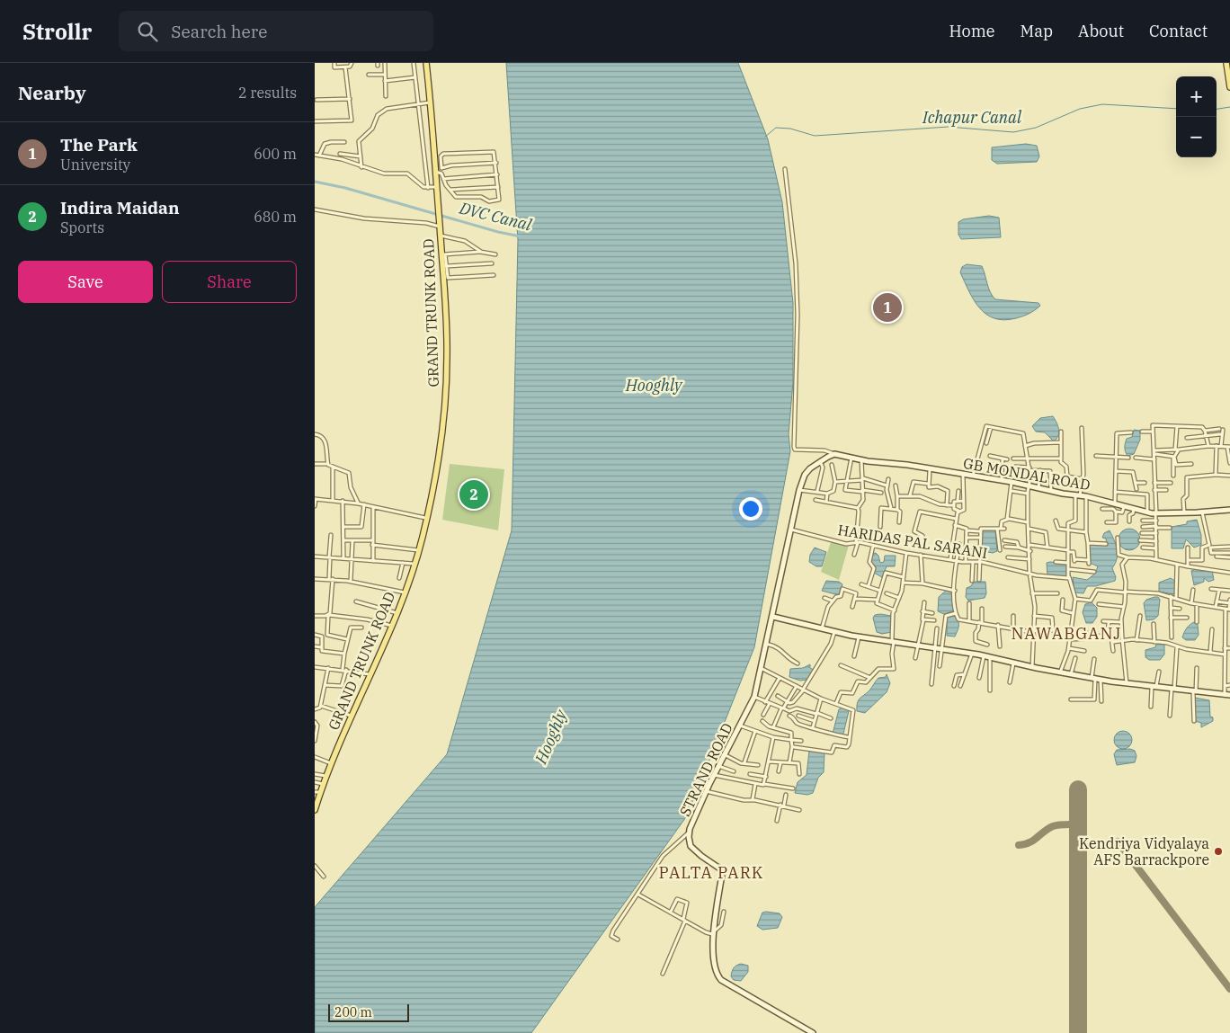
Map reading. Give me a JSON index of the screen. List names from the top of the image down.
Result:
{
  "streets": {
    "main road": ["GRAND TRUNK ROAD"],
    "street": ["GB MONDAL ROAD", "HARIDAS PAL SARANI", "STRAND ROAD"]
  },
  "crossings": [
    ["HARIDAS PAL SARANI", "STRAND ROAD"]
  ],
  "districts": ["NAWABGANJ", "PALTA PARK"],
  "water": ["Ichapur Canal", "DVC Canal", "Hooghly"],
  "places": ["Kendriya Vidyalaya AFS Barrackpore"],
  "scale_bar": "200 m",
  "page": {
    "header": "Strollr",
    "search": "Search here",
    "nav": [
      "Home",
      "Map",
      "About",
      "Contact"
    ],
    "heading": ["Nearby", "2 results"],
    "map_buttons": ["+", "−"],
    "list": [
      {
        "mark": "1",
        "name": "The Park",
        "note": "University",
        "value": "600 m"
      },
      {
        "mark": "2",
        "name": "Indira Maidan",
        "note": "Sports",
        "value": "680 m"
      }
    ],
    "buttons": ["Save", "Share"],
    "pins": ["1", "2"],
    "scale": "200 m"
  }
}
